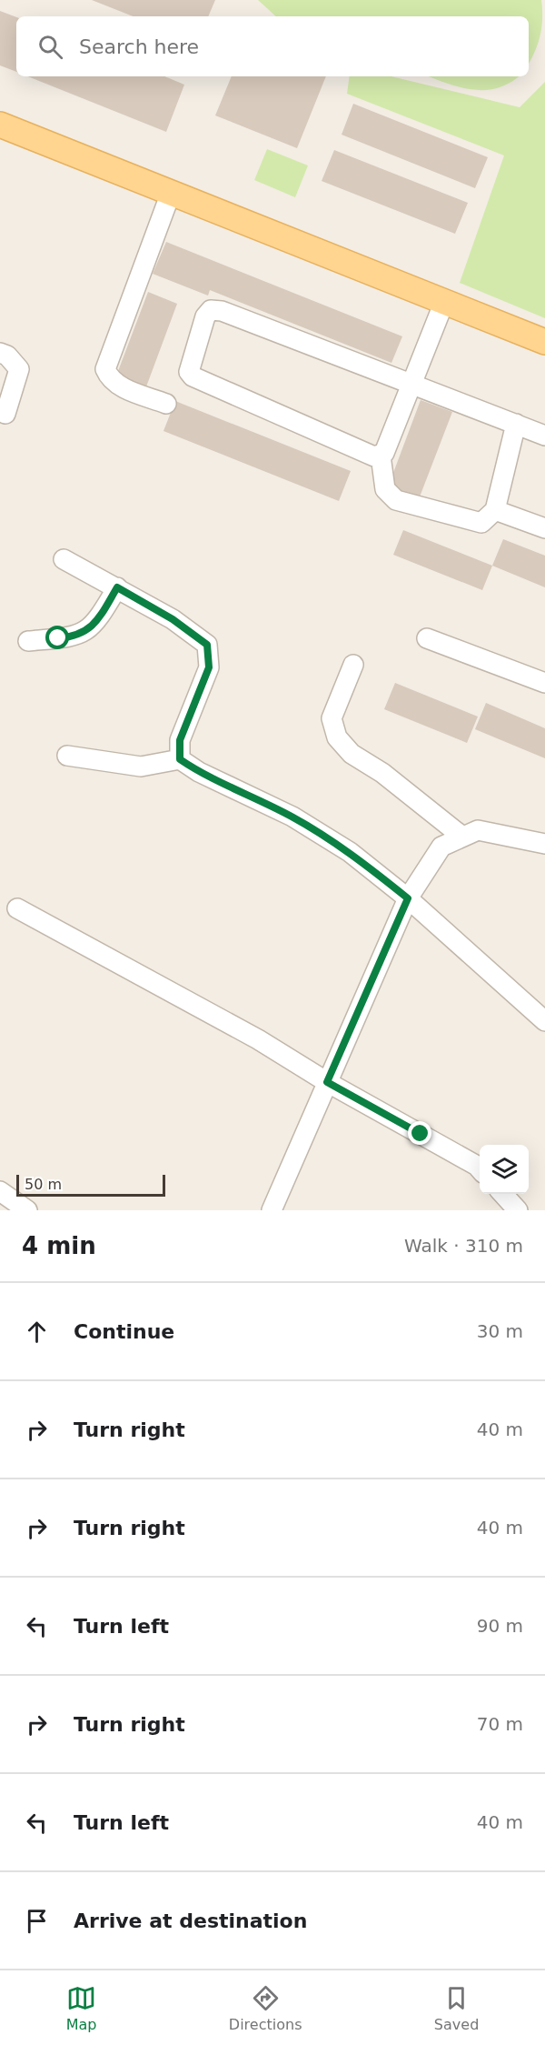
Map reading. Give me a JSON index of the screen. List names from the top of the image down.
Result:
{
  "scale_bar": "50 m",
  "page": {
    "search": "Search here",
    "scale": "50 m",
    "heading": ["4 min", "Walk · 310 m"],
    "list": [
      ["Continue", "30 m"],
      ["Turn right", "40 m"],
      ["Turn right", "40 m"],
      ["Turn left", "90 m"],
      ["Turn right", "70 m"],
      ["Turn left", "40 m"],
      "Arrive at destination"
    ],
    "nav": ["Map", "Directions", "Saved"]
  }
}
